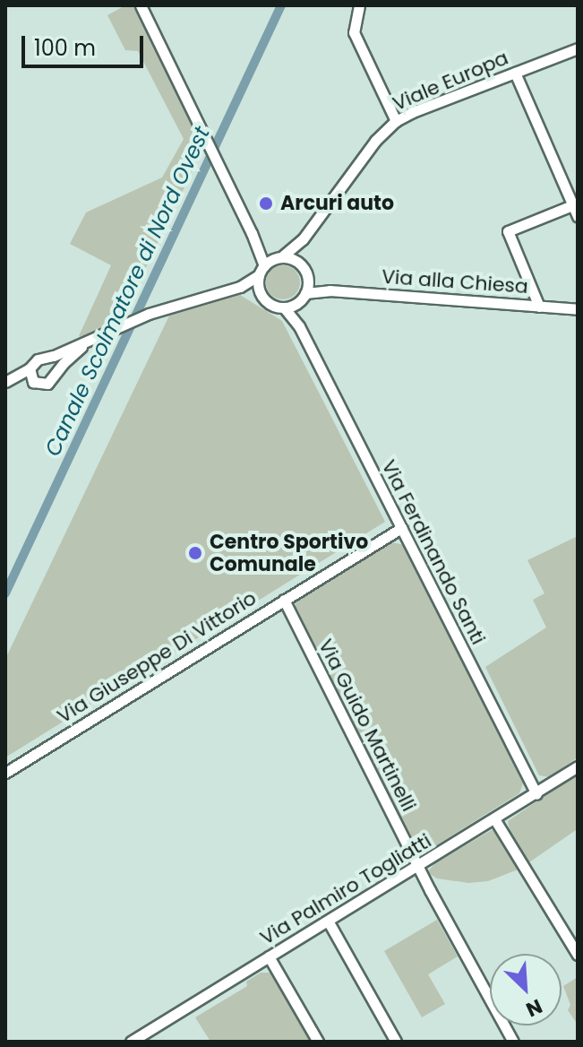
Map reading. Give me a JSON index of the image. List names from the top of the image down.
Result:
{
  "streets": {
    "street": [
      "Viale Europa",
      "Via alla Chiesa",
      "Via Ferdinando Santi",
      "Via Giuseppe Di Vittorio",
      "Via Guido Martinelli",
      "Via Palmiro Togliatti"
    ]
  },
  "crossings": [
    ["Viale Europa", "Via alla Chiesa"],
    ["Viale Europa", "Via Ferdinando Santi"],
    ["Via alla Chiesa", "Via Ferdinando Santi"],
    ["Via Ferdinando Santi", "Via Giuseppe Di Vittorio"],
    ["Via Ferdinando Santi", "Via Palmiro Togliatti"],
    ["Via Giuseppe Di Vittorio", "Via Guido Martinelli"],
    ["Via Guido Martinelli", "Via Palmiro Togliatti"]
  ],
  "water": ["Canale Scolmatore di Nord Ovest"],
  "places": ["Arcuri auto", "Centro Sportivo Comunale"],
  "scale_bar": "100 m",
  "north": "bottom right"
}
